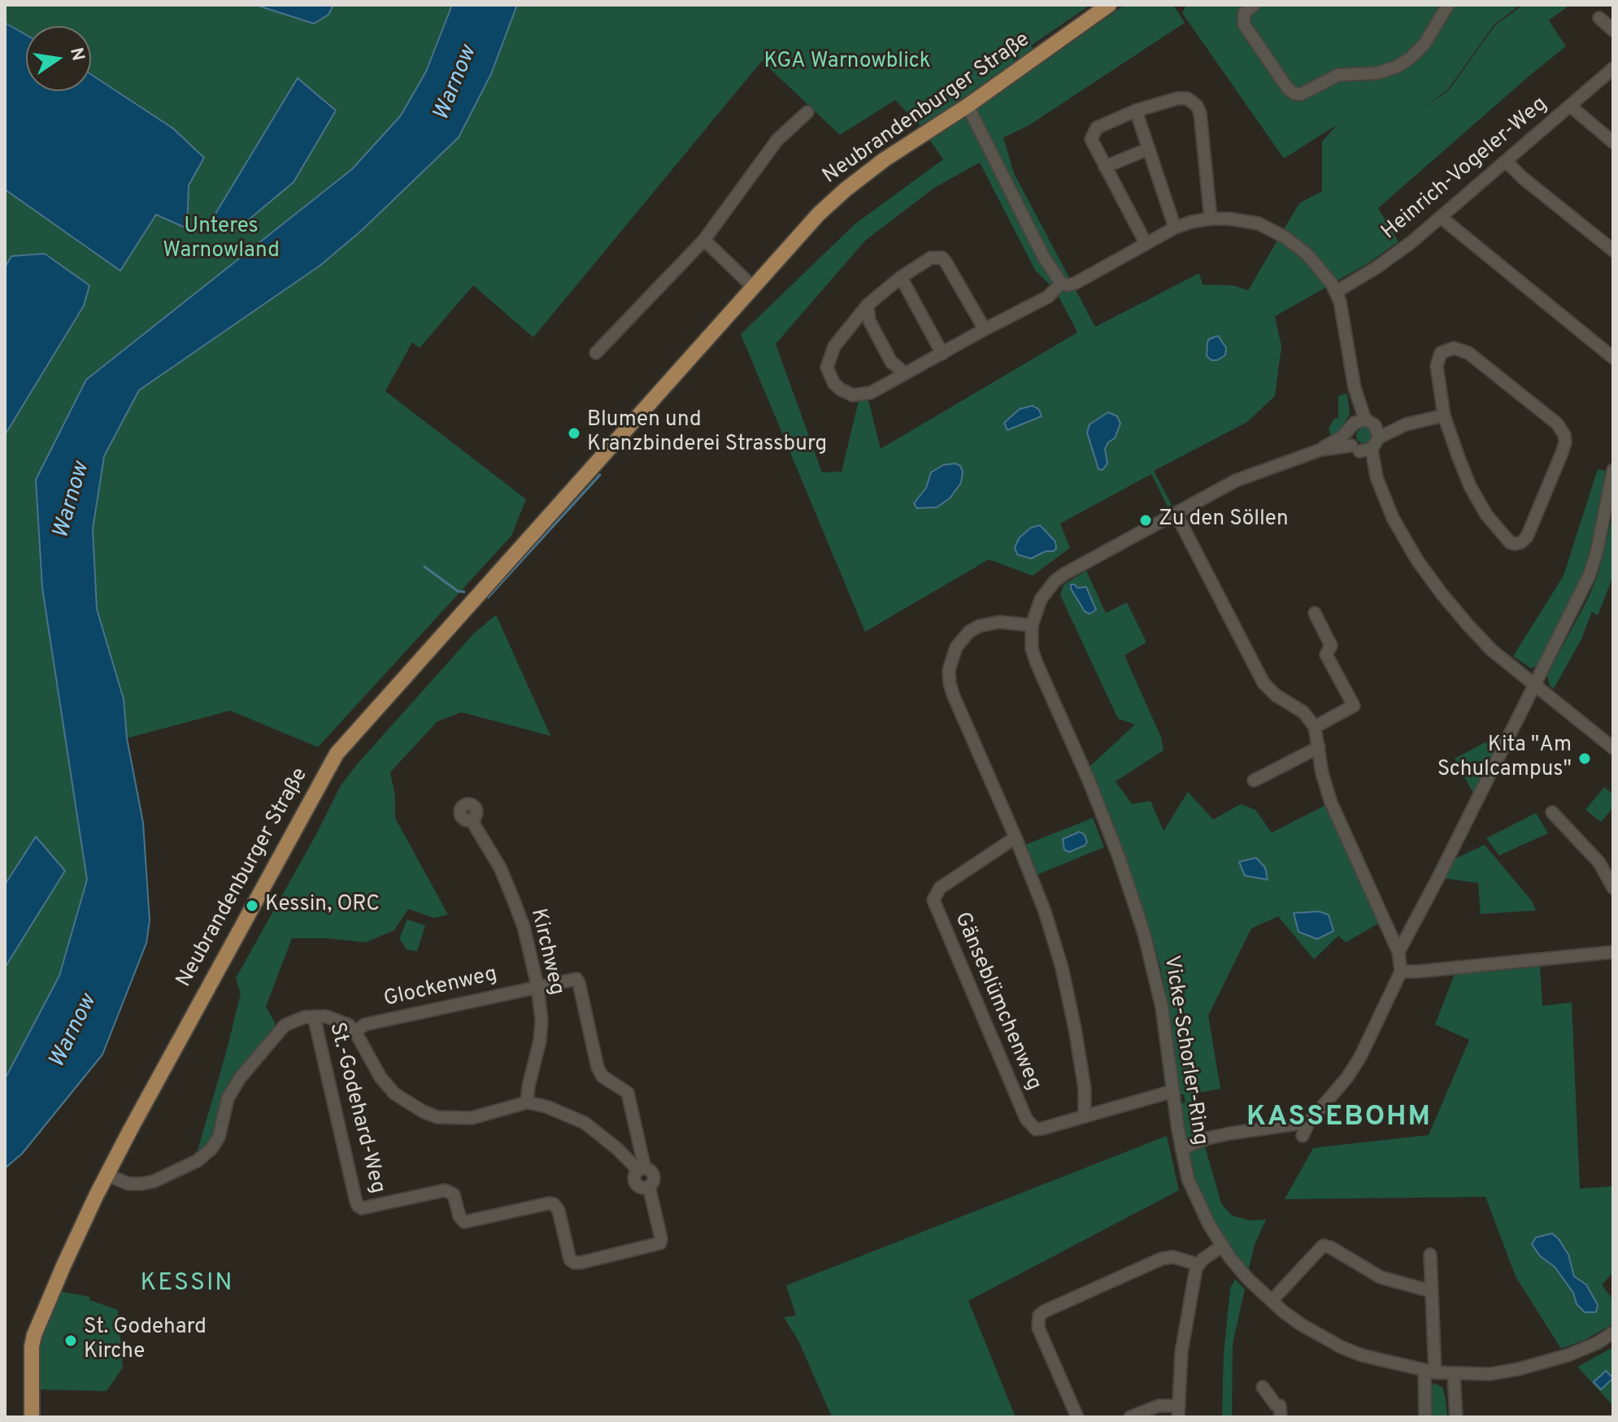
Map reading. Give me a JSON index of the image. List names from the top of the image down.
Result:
{
  "streets": {
    "main road": ["Neubrandenburger Straße"],
    "street": [
      "Heinrich-Vogeler-Weg",
      "Kirchweg",
      "Glockenweg",
      "Gänseblümchenweg",
      "Vicke-Schorler-Ring",
      "St.-Godehard-Weg"
    ]
  },
  "crossings": [
    ["Kirchweg", "Glockenweg"],
    ["Gänseblümchenweg", "Vicke-Schorler-Ring"]
  ],
  "districts": ["KASSEBOHM", "KESSIN"],
  "water": ["Warnow"],
  "parks": ["KGA Warnowblick", "Unteres Warnowland"],
  "places": [
    "Blumen und Kranzbinderei Strassburg",
    "Zu den Söllen",
    "Kita \"Am Schulcampus\"",
    "Kessin, ORC",
    "St. Godehard Kirche"
  ],
  "north": "right"
}
